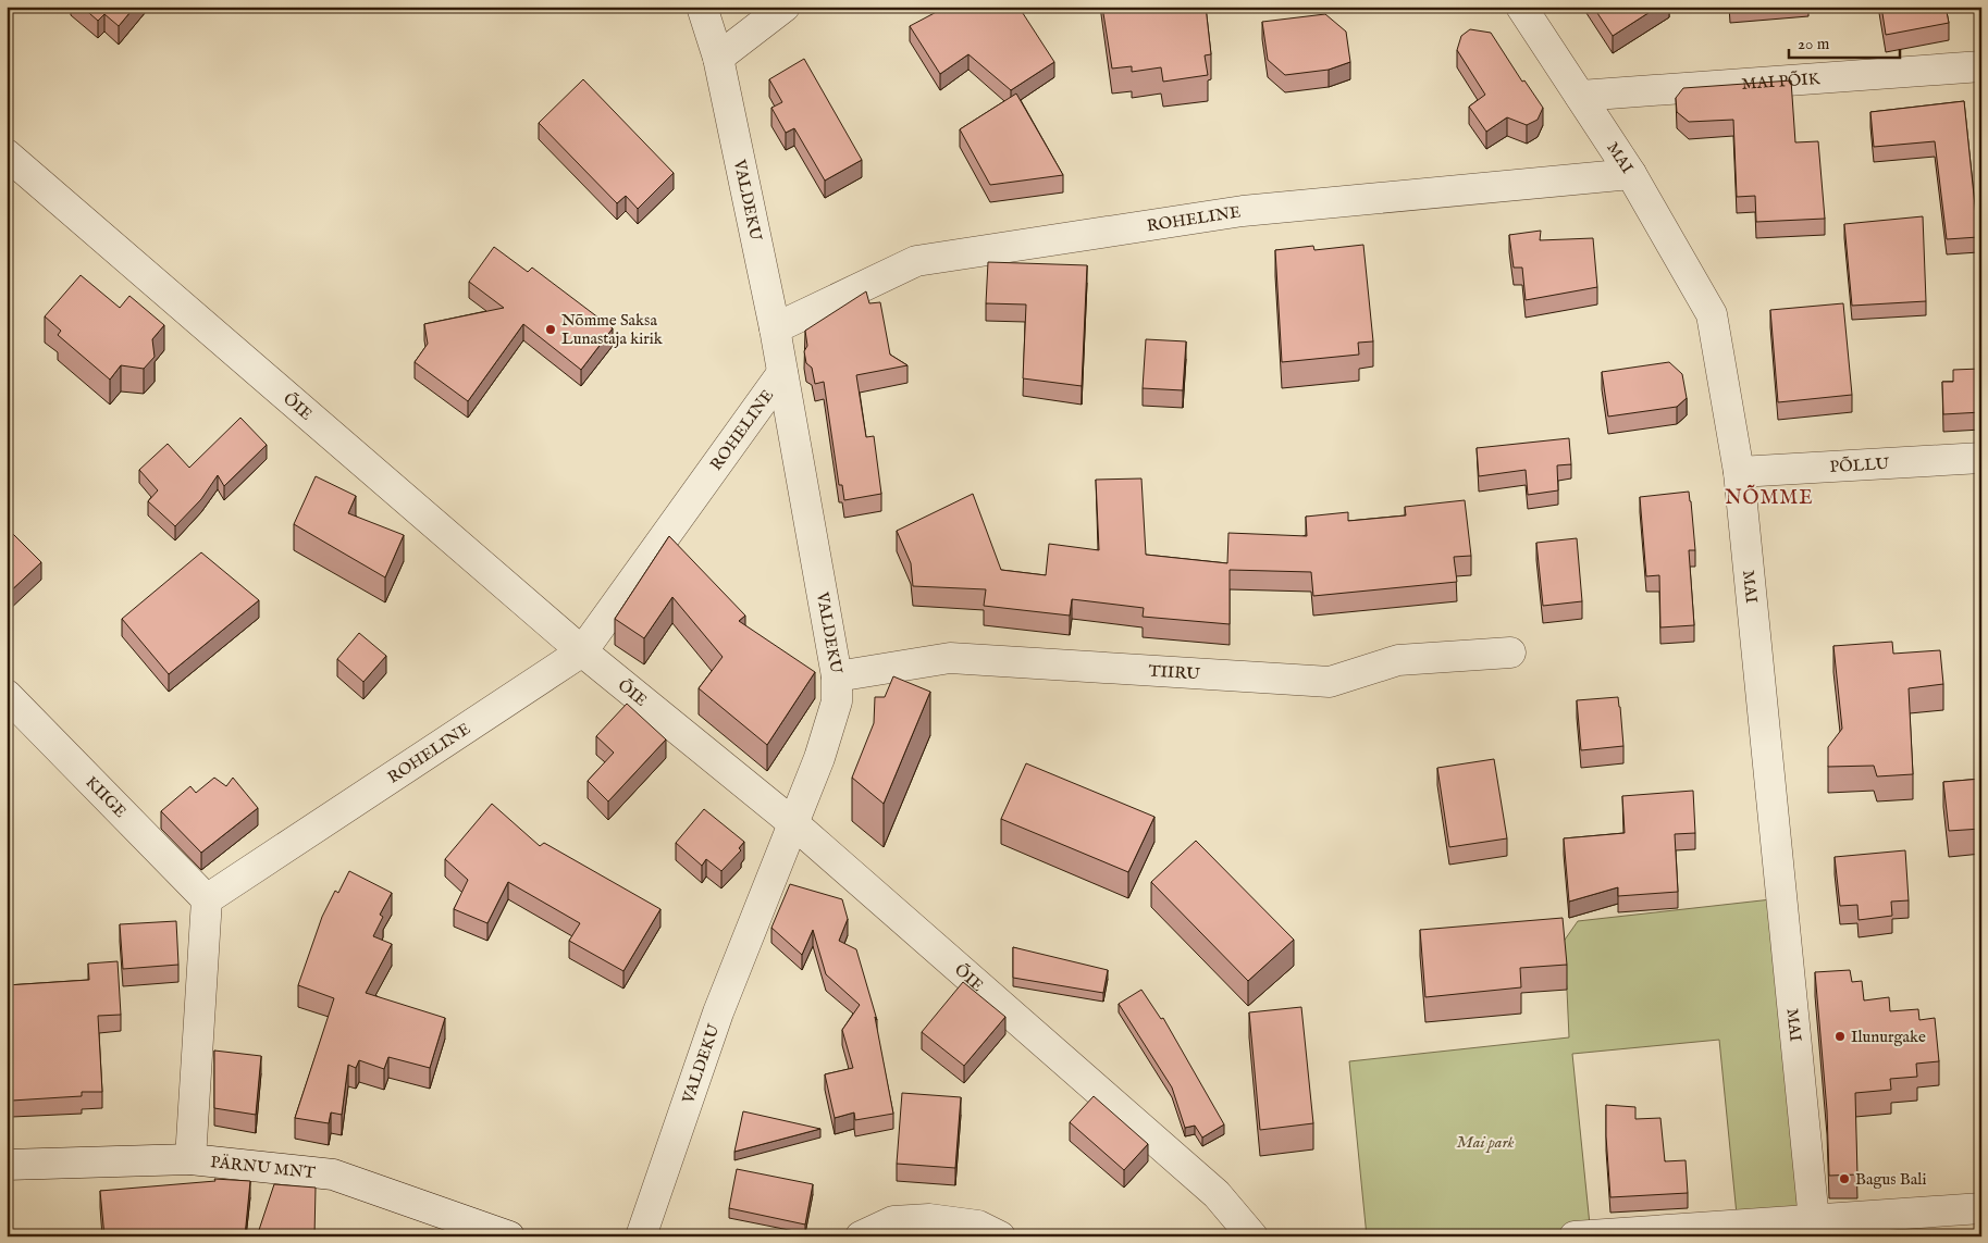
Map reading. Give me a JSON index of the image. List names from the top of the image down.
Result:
{
  "streets": {
    "street": [
      "MAI PÕIK",
      "MAI",
      "VALDEKU",
      "ROHELINE",
      "ÕIE",
      "PÕLLU",
      "TIIRU",
      "KIIGE",
      "PÄRNU MNT"
    ]
  },
  "crossings": [
    ["MAI PÕIK", "MAI"],
    ["MAI", "ROHELINE"],
    ["MAI", "PÕLLU"],
    ["VALDEKU", "ROHELINE"],
    ["VALDEKU", "ÕIE"],
    ["VALDEKU", "TIIRU"],
    ["ROHELINE", "ÕIE"],
    ["ROHELINE", "KIIGE"]
  ],
  "districts": ["NÕMME"],
  "parks": ["Mai park"],
  "places": ["Nõmme Saksa Lunastaja kirik", "Ilunurgake", "Bagus Bali"],
  "scale_bar": "20 m"
}
